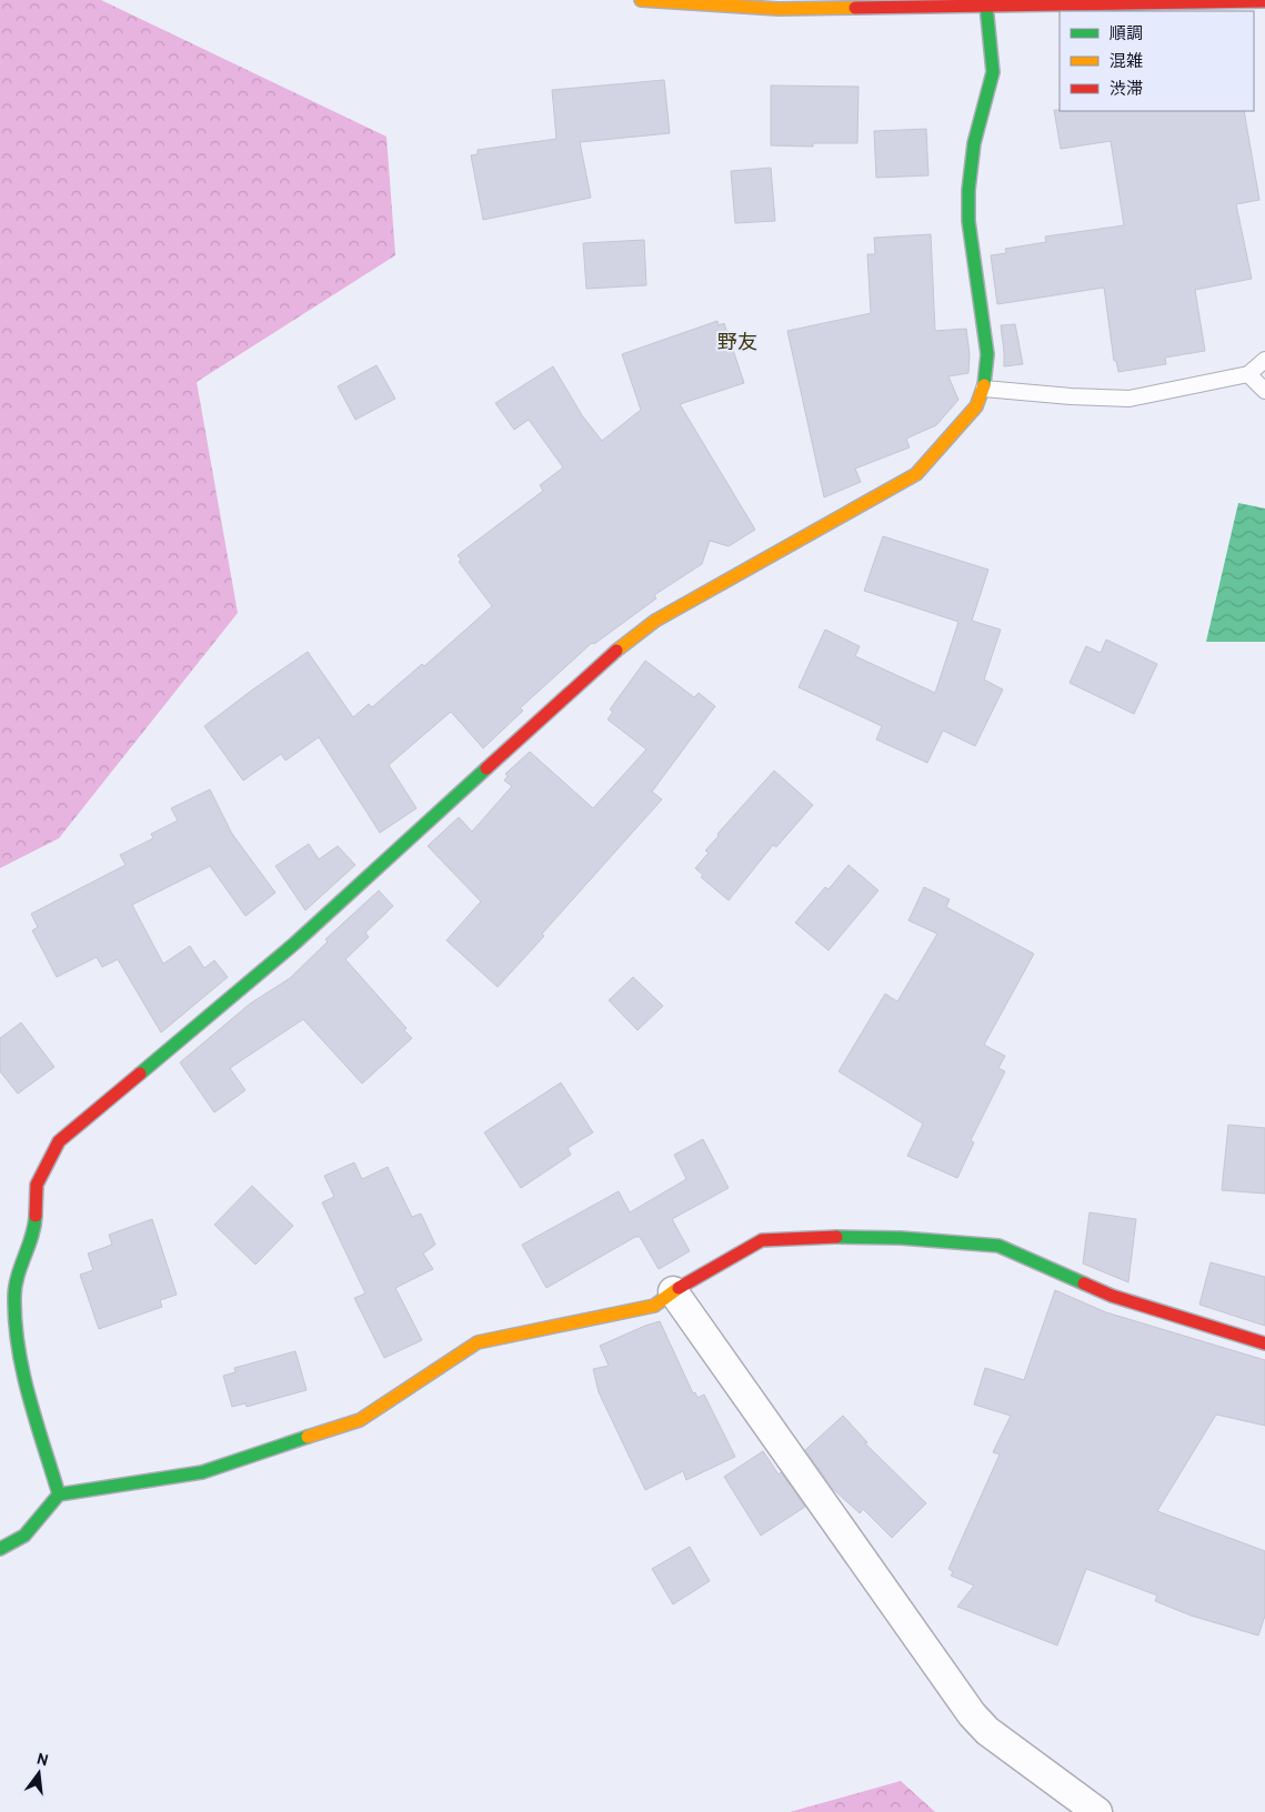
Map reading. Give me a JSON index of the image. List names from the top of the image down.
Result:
{
  "districts": ["野友"],
  "legend": ["順調", "混雑", "渋滞"],
  "north": "top"
}
